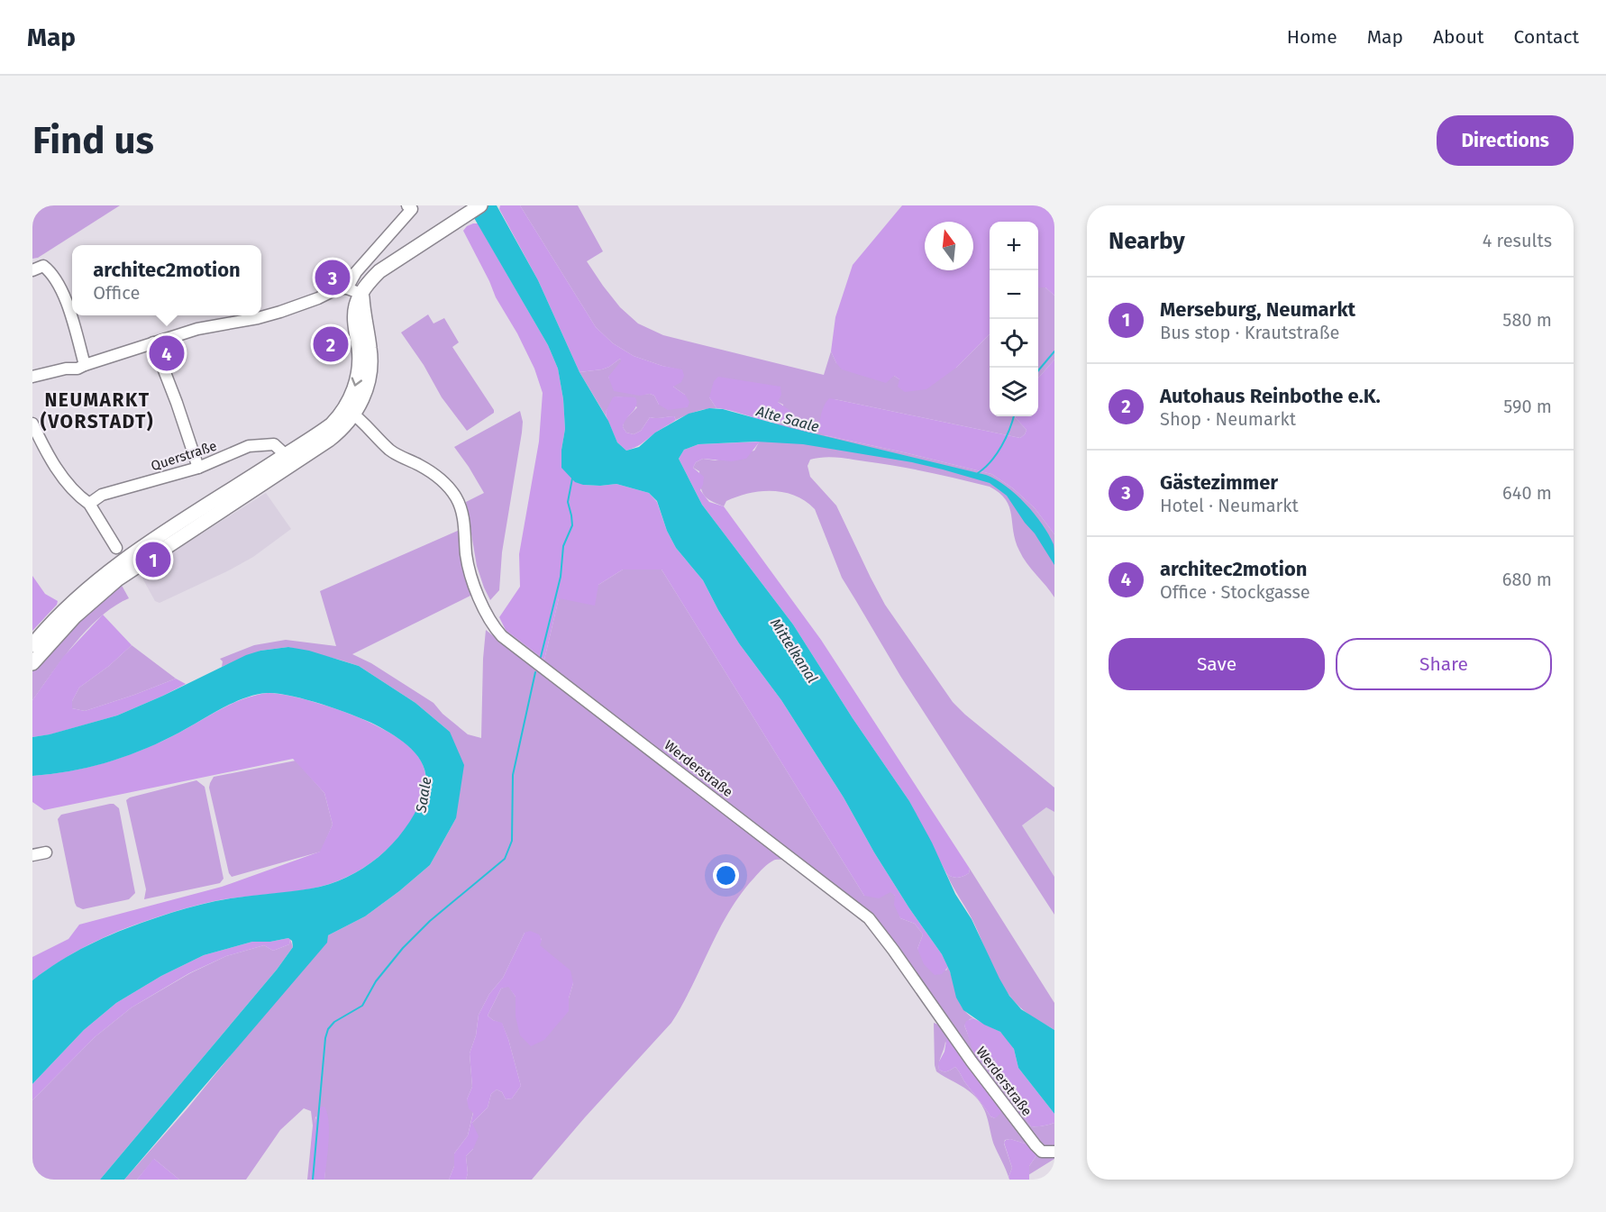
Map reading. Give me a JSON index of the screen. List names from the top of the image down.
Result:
{
  "streets": {
    "street": ["Querstraße", "Werderstraße"]
  },
  "districts": ["NEUMARKT (VORSTADT)"],
  "water": ["Alte Saale", "Mittelkanal", "Saale"],
  "north": "top",
  "page": {
    "header": "Map",
    "nav": [
      "Home",
      "Map",
      "About",
      "Contact"
    ],
    "buttons": [
      "Directions",
      ["Save", "Share"]
    ],
    "title": "Find us",
    "heading": ["Nearby", "4 results"],
    "map_buttons": ["+", "−"],
    "popup": ["architec2motion", "Office"],
    "pins": [
      "3",
      "2",
      "4",
      "1"
    ],
    "list": [
      {
        "mark": "1",
        "name": "Merseburg, Neumarkt",
        "note": "Bus stop · Krautstraße",
        "value": "580 m"
      },
      {
        "mark": "2",
        "name": "Autohaus Reinbothe e.K.",
        "note": "Shop · Neumarkt",
        "value": "590 m"
      },
      {
        "mark": "3",
        "name": "Gästezimmer",
        "note": "Hotel · Neumarkt",
        "value": "640 m"
      },
      {
        "mark": "4",
        "name": "architec2motion",
        "note": "Office · Stockgasse",
        "value": "680 m"
      }
    ]
  }
}
